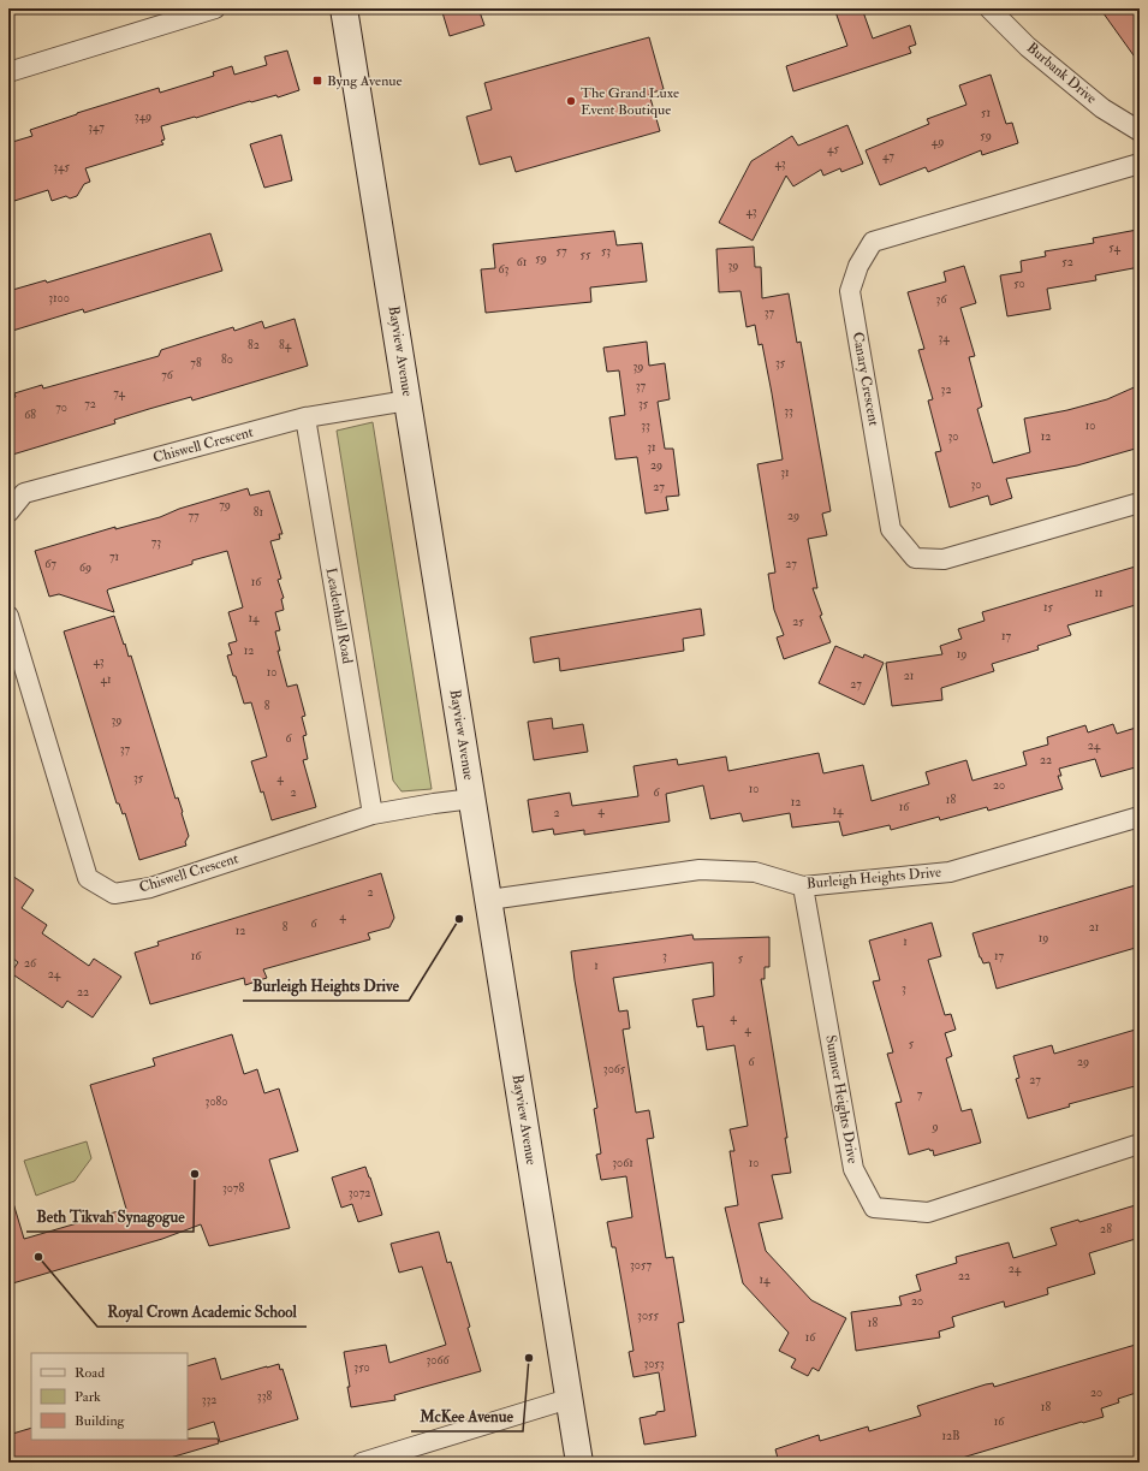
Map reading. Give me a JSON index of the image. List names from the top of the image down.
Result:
{
  "streets": {
    "main road": ["Bayview Avenue"],
    "street": [
      "Burbank Drive",
      "Canary Crescent",
      "Chiswell Crescent",
      "Leadenhall Road",
      "Burleigh Heights Drive",
      "Sumner Heights Drive"
    ]
  },
  "crossings": [
    ["Bayview Avenue", "Chiswell Crescent"],
    ["Bayview Avenue", "Burleigh Heights Drive"],
    ["Chiswell Crescent", "Leadenhall Road"],
    ["Burleigh Heights Drive", "Sumner Heights Drive"]
  ],
  "places": {
    "transit": ["Byng Avenue"],
    "other": [
      "The Grand Luxe Event Boutique",
      "Burleigh Heights Drive",
      "Beth Tikvah Synagogue",
      "Royal Crown Academic School",
      "McKee Avenue"
    ]
  },
  "house_numbers": [
    "51",
    "349",
    "347",
    "59",
    "49",
    "45",
    "47",
    "43",
    "345",
    "43",
    "54",
    "57",
    "53",
    "55",
    "59",
    "61",
    "52",
    "39",
    "63",
    "50",
    "3100",
    "36",
    "37",
    "34",
    "82",
    "84",
    "80",
    "78",
    "35",
    "39",
    "76",
    "37",
    "32",
    "74",
    "72",
    "35",
    "70",
    "33",
    "68",
    "33",
    "10",
    "30",
    "12",
    "31",
    "29",
    "31",
    "30",
    "27",
    "79",
    "81",
    "77",
    "29",
    "73",
    "71",
    "67",
    "27",
    "69",
    "16",
    "11",
    "15",
    "14",
    "25",
    "17",
    "12",
    "19",
    "43",
    "10",
    "21",
    "41",
    "27",
    "8",
    "39",
    "6",
    "24",
    "37",
    "22",
    "35",
    "4",
    "20",
    "10",
    "2",
    "6",
    "18",
    "12",
    "16",
    "4",
    "14",
    "2",
    "2",
    "4",
    "6",
    "8",
    "21",
    "12",
    "19",
    "1",
    "16",
    "3",
    "17",
    "5",
    "26",
    "1",
    "24",
    "3",
    "22",
    "4",
    "4",
    "5",
    "6",
    "29",
    "3065",
    "27",
    "7",
    "3080",
    "9",
    "3061",
    "10",
    "3078",
    "3072",
    "28",
    "3057",
    "24",
    "22",
    "14",
    "20",
    "3055",
    "18",
    "16",
    "3066",
    "3053",
    "350",
    "20",
    "338",
    "332",
    "18",
    "16",
    "12B"
  ],
  "legend": ["Road", "Park", "Building"]
}
